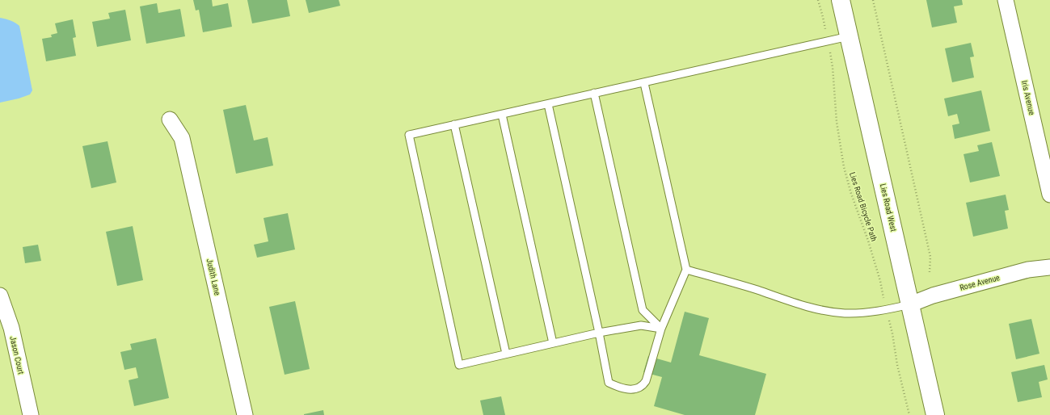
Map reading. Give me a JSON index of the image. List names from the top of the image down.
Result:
{
  "streets": {
    "street": [
      "Iris Avenue",
      "Lies Road West",
      "Judith Lane",
      "Rose Avenue",
      "Jason Court"
    ],
    "path": ["Lies Road Bicycle Path"]
  },
  "crossings": [
    ["Lies Road West", "Rose Avenue"]
  ]
}
